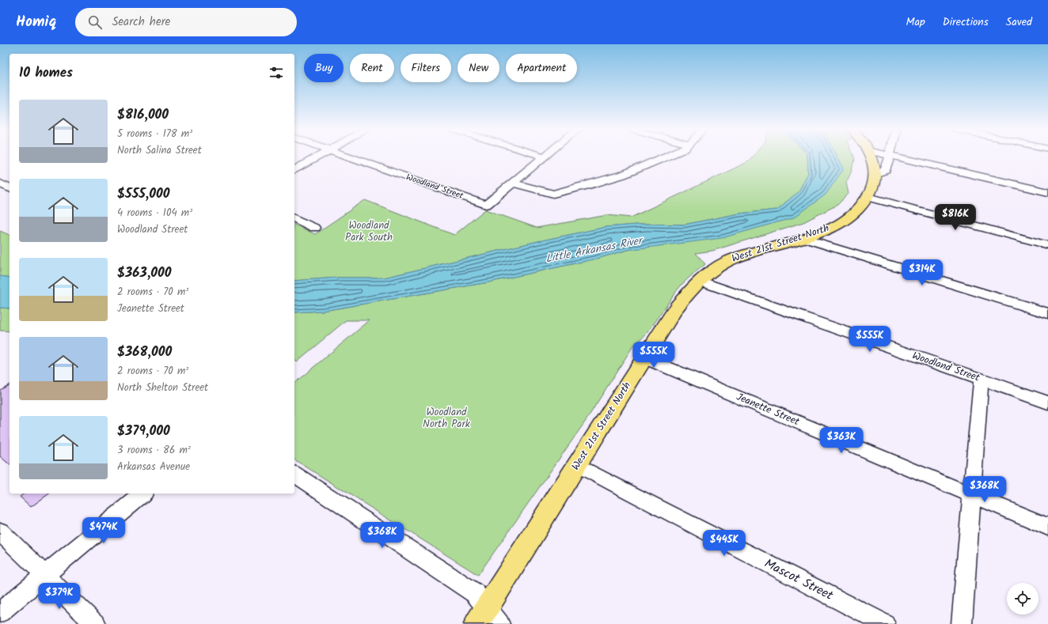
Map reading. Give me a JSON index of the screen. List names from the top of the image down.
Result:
{
  "streets": {
    "main road": ["West 21st Street North"],
    "street": ["Woodland Street", "Jeanette Street", "Mascot Street"]
  },
  "crossings": [
    ["Woodland Street", "West 21st Street North"],
    ["West 21st Street North", "Jeanette Street"],
    ["West 21st Street North", "Mascot Street"]
  ],
  "water": ["Little Arkansas River"],
  "parks": ["Woodland Park South", "Woodland North Park"],
  "page": {
    "header": "Homiq",
    "search": "Search here",
    "nav": ["Map", "Directions", "Saved"],
    "chip": [
      "Buy",
      "Rent",
      "Filters",
      "New",
      "Apartment"
    ],
    "heading": "10 homes",
    "list": [
      {
        "name": "$816,000",
        "note": "5 rooms · 178 m² · North Salina Street"
      },
      {
        "name": "$555,000",
        "note": "4 rooms · 104 m² · Woodland Street"
      },
      {
        "name": "$363,000",
        "note": "2 rooms · 70 m² · Jeanette Street"
      },
      {
        "name": "$368,000",
        "note": "2 rooms · 70 m² · North Shelton Street"
      },
      {
        "name": "$379,000",
        "note": "3 rooms · 86 m² · Arkansas Avenue"
      }
    ],
    "price": [
      "$816K",
      "$314K",
      "$555K",
      "$555K",
      "$363K",
      "$368K",
      "$474K",
      "$368K",
      "$445K",
      "$379K"
    ]
  }
}
